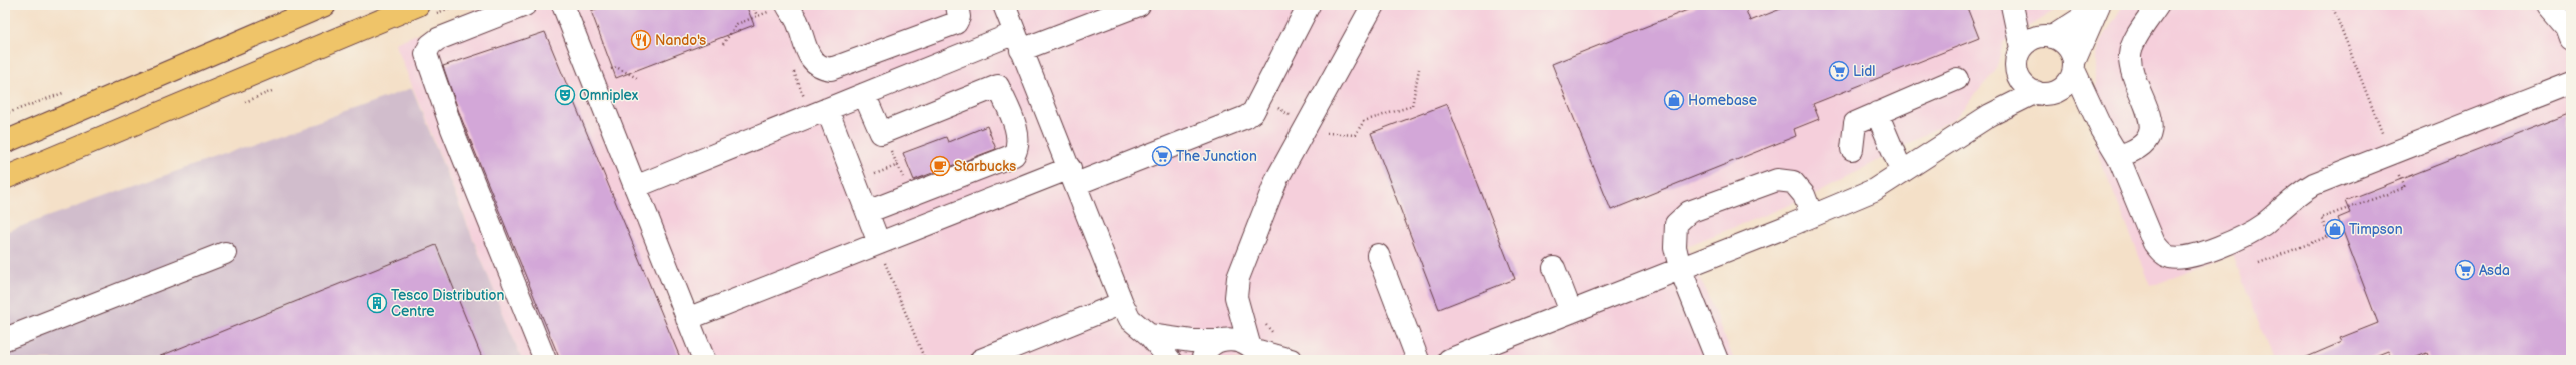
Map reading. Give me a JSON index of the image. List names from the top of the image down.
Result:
{
  "places": {
    "restaurant": ["Nando's"],
    "supermarket": ["Lidl", "The Junction", "Asda"],
    "theatre": ["Omniplex"],
    "shop": ["Homebase", "Timpson"],
    "cafe": ["Starbucks"],
    "building": ["Tesco Distribution Centre"]
  }
}
